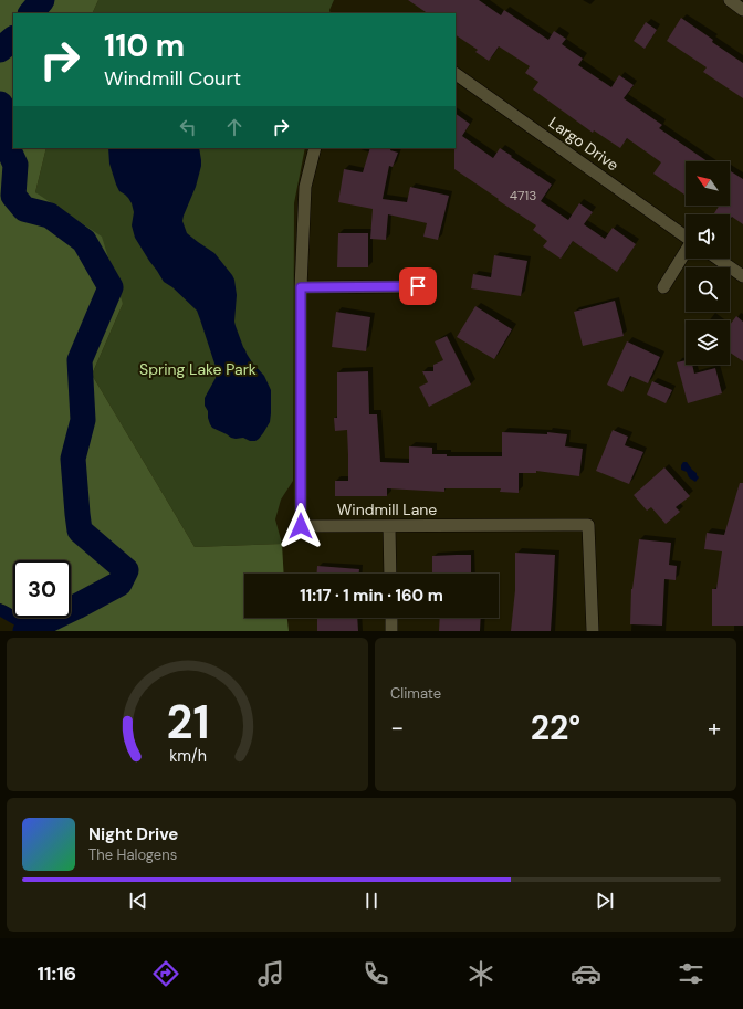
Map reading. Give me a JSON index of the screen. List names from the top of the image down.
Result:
{
  "streets": {
    "street": ["Largo Drive", "Windmill Lane"]
  },
  "parks": ["Spring Lake Park"],
  "house_numbers": ["4713"],
  "north": "top left",
  "page": {
    "turn": ["110 m", "Windmill Court"],
    "limit": "30",
    "trip": "11:17 · 1 min · 160 m",
    "tile": "Climate",
    "heat": ["−", "22°", "+"],
    "song": ["Night Drive", "The Halogens"],
    "tabs": "11:16",
    "gauge": ["21", "km/h"]
  }
}
